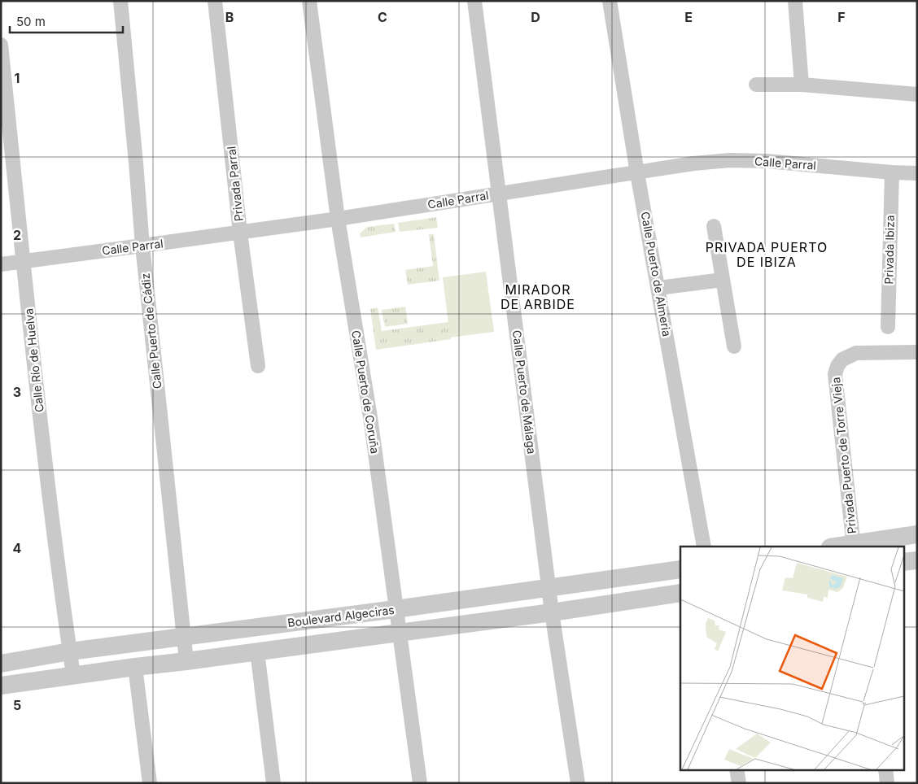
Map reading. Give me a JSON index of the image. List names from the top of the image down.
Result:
{
  "streets": {
    "street": [
      "Calle Parral",
      "Privada Parral",
      "Privada Ibiza",
      "Calle Puerto de Almeria",
      "Calle Puerto de Cádiz",
      "Calle Río de Huelva",
      "Calle Puerto de Coruña",
      "Calle Puerto de Málaga",
      "Privada Puerto de Torre Vieja",
      "Boulevard Algeciras"
    ]
  },
  "crossings": [
    ["Calle Parral", "Privada Parral"],
    ["Calle Parral", "Privada Ibiza"],
    ["Calle Parral", "Calle Puerto de Almeria"],
    ["Calle Parral", "Calle Puerto de Cádiz"],
    ["Calle Parral", "Calle Río de Huelva"],
    ["Calle Parral", "Calle Puerto de Coruña"],
    ["Calle Parral", "Calle Puerto de Málaga"],
    ["Calle Puerto de Cádiz", "Boulevard Algeciras"],
    ["Calle Río de Huelva", "Boulevard Algeciras"],
    ["Calle Puerto de Coruña", "Boulevard Algeciras"],
    ["Calle Puerto de Málaga", "Boulevard Algeciras"]
  ],
  "districts": ["PRIVADA PUERTO DE IBIZA", "MIRADOR DE ARBIDE"],
  "scale_bar": "50 m",
  "grid": {
    "columns": [
      "B",
      "C",
      "D",
      "E",
      "F"
    ],
    "rows": [
      "1",
      "2",
      "3",
      "4",
      "5"
    ]
  }
}
